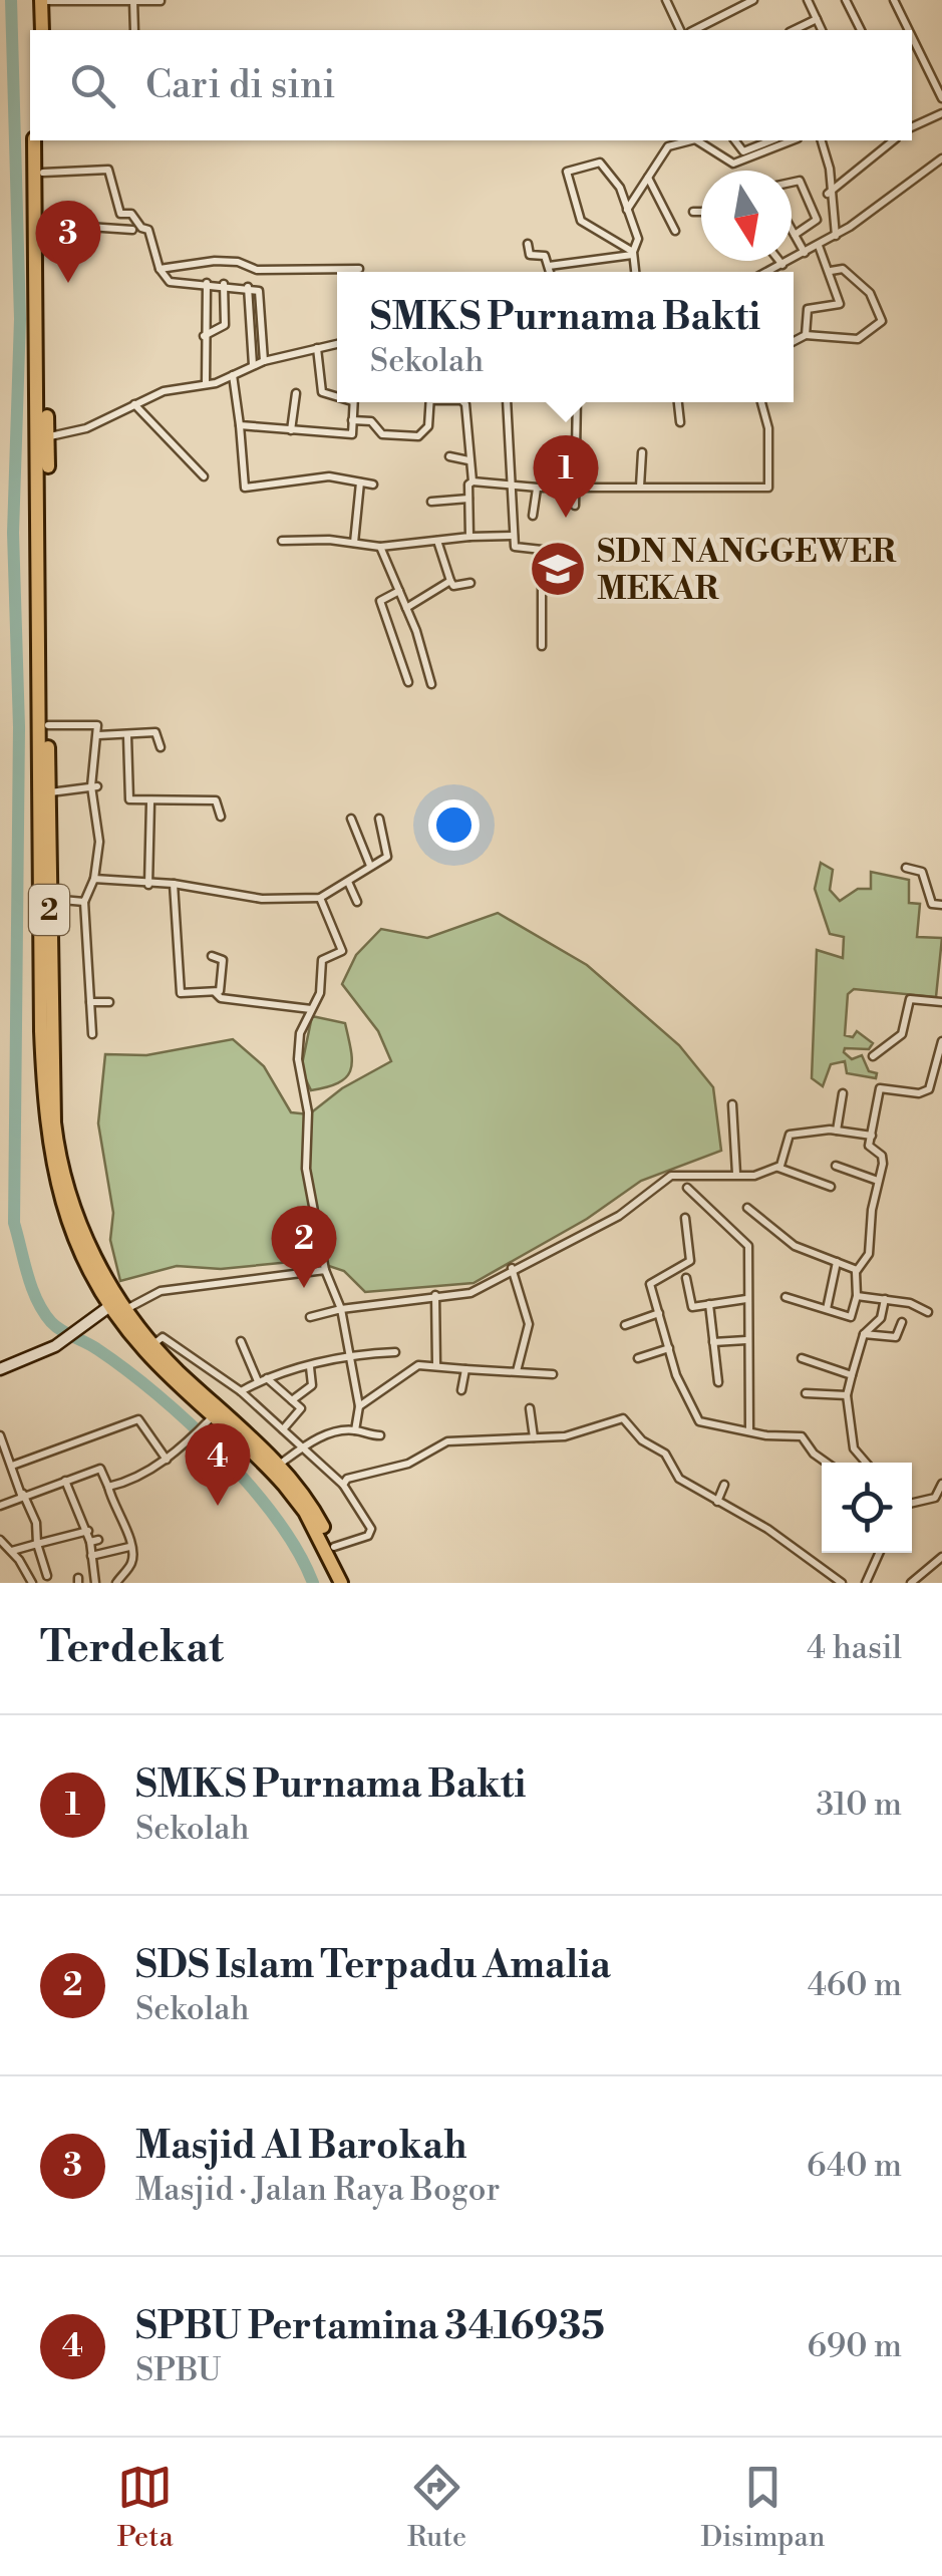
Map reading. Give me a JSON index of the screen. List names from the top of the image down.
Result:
{
  "streets": {
    "highway": ["2"]
  },
  "places": {
    "school or university": ["SDN NANGGEWER MEKAR"]
  },
  "north": "bottom",
  "page": {
    "search": "Cari di sini",
    "pins": [
      "3",
      "1",
      "2",
      "4"
    ],
    "popup": ["SMKS Purnama Bakti", "Sekolah"],
    "heading": ["Terdekat", "4 hasil"],
    "list": [
      {
        "mark": "1",
        "name": "SMKS Purnama Bakti",
        "note": "Sekolah",
        "value": "310 m"
      },
      {
        "mark": "2",
        "name": "SDS Islam Terpadu Amalia",
        "note": "Sekolah",
        "value": "460 m"
      },
      {
        "mark": "3",
        "name": "Masjid Al Barokah",
        "note": "Masjid · Jalan Raya Bogor",
        "value": "640 m"
      },
      {
        "mark": "4",
        "name": "SPBU Pertamina 3416935",
        "note": "SPBU",
        "value": "690 m"
      }
    ],
    "nav": ["Peta", "Rute", "Disimpan"]
  }
}
